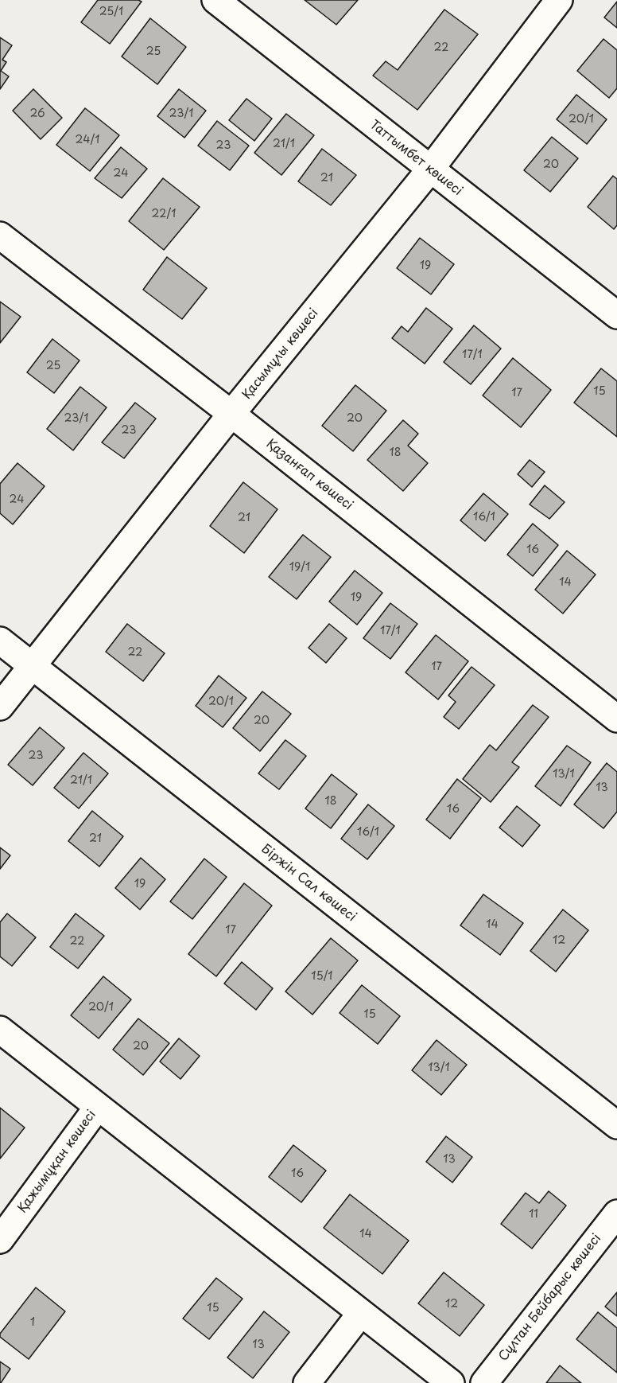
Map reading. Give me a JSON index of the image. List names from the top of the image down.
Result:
{
  "streets": {
    "street": [
      "Таттымбет көшесі",
      "Қасымұлы көшесі",
      "Қазанғап көшесі",
      "Біржін Сал көшесі",
      "Қажымұқан көшесі",
      "Сұлтан Бейбарыс көшесі"
    ]
  },
  "crossings": [
    ["Таттымбет көшесі", "Қасымұлы көшесі"],
    ["Қасымұлы көшесі", "Қазанғап көшесі"],
    ["Қасымұлы көшесі", "Біржін Сал көшесі"]
  ],
  "house_numbers": [
    "25/1",
    "22",
    "25",
    "26",
    "23/1",
    "20/1",
    "24/1",
    "21/1",
    "23",
    "20",
    "24",
    "21",
    "22/1",
    "19",
    "17/1",
    "25",
    "15",
    "17",
    "23/1",
    "20",
    "23",
    "18",
    "24",
    "16/1",
    "21",
    "16",
    "19/1",
    "14",
    "19",
    "17/1",
    "22",
    "17",
    "20/1",
    "20",
    "23",
    "13/1",
    "21/1",
    "13",
    "18",
    "16",
    "16/1",
    "21",
    "19",
    "14",
    "17",
    "12",
    "22",
    "15/1",
    "20/1",
    "15",
    "20",
    "13/1",
    "13",
    "16",
    "11",
    "14",
    "12",
    "15",
    "1",
    "13"
  ]
}
